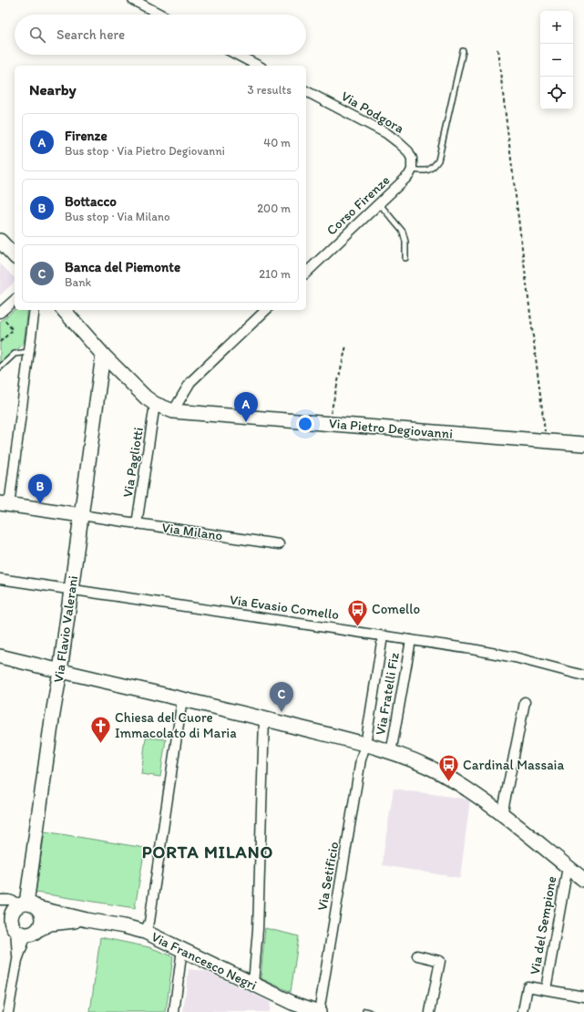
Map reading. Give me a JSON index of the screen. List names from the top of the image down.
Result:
{
  "streets": {
    "street": [
      "Via Podgora",
      "Corso Firenze",
      "Via Pietro Degiovanni",
      "Via Pagliotti",
      "Via Milano",
      "Via Evasio Comello",
      "Via Flavio Valerani",
      "Via Fratelli Fiz",
      "Via Setificio",
      "Via del Sempione",
      "Via Francesco Negri"
    ]
  },
  "crossings": [
    ["Via Podgora", "Corso Firenze"],
    ["Via Pietro Degiovanni", "Via Pagliotti"],
    ["Via Pietro Degiovanni", "Via Flavio Valerani"],
    ["Via Pagliotti", "Via Milano"],
    ["Via Milano", "Via Flavio Valerani"],
    ["Via Evasio Comello", "Via Flavio Valerani"],
    ["Via Evasio Comello", "Via Fratelli Fiz"],
    ["Via Evasio Comello", "Via Setificio"],
    ["Via Flavio Valerani", "Via Francesco Negri"],
    ["Via Setificio", "Via Francesco Negri"]
  ],
  "districts": ["PORTA MILANO"],
  "places": {
    "bus stop": ["Comello", "Cardinal Massaia"],
    "church": ["Chiesa del Cuore Immacolato di Maria"]
  },
  "page": {
    "map_buttons": ["+", "−"],
    "search": "Search here",
    "heading": ["Nearby", "3 results"],
    "list": [
      {
        "mark": "A",
        "name": "Firenze",
        "note": "Bus stop · Via Pietro Degiovanni",
        "value": "40 m"
      },
      {
        "mark": "B",
        "name": "Bottacco",
        "note": "Bus stop · Via Milano",
        "value": "200 m"
      },
      {
        "mark": "C",
        "name": "Banca del Piemonte",
        "note": "Bank",
        "value": "210 m"
      }
    ],
    "pins": ["A", "B", "C"]
  }
}
